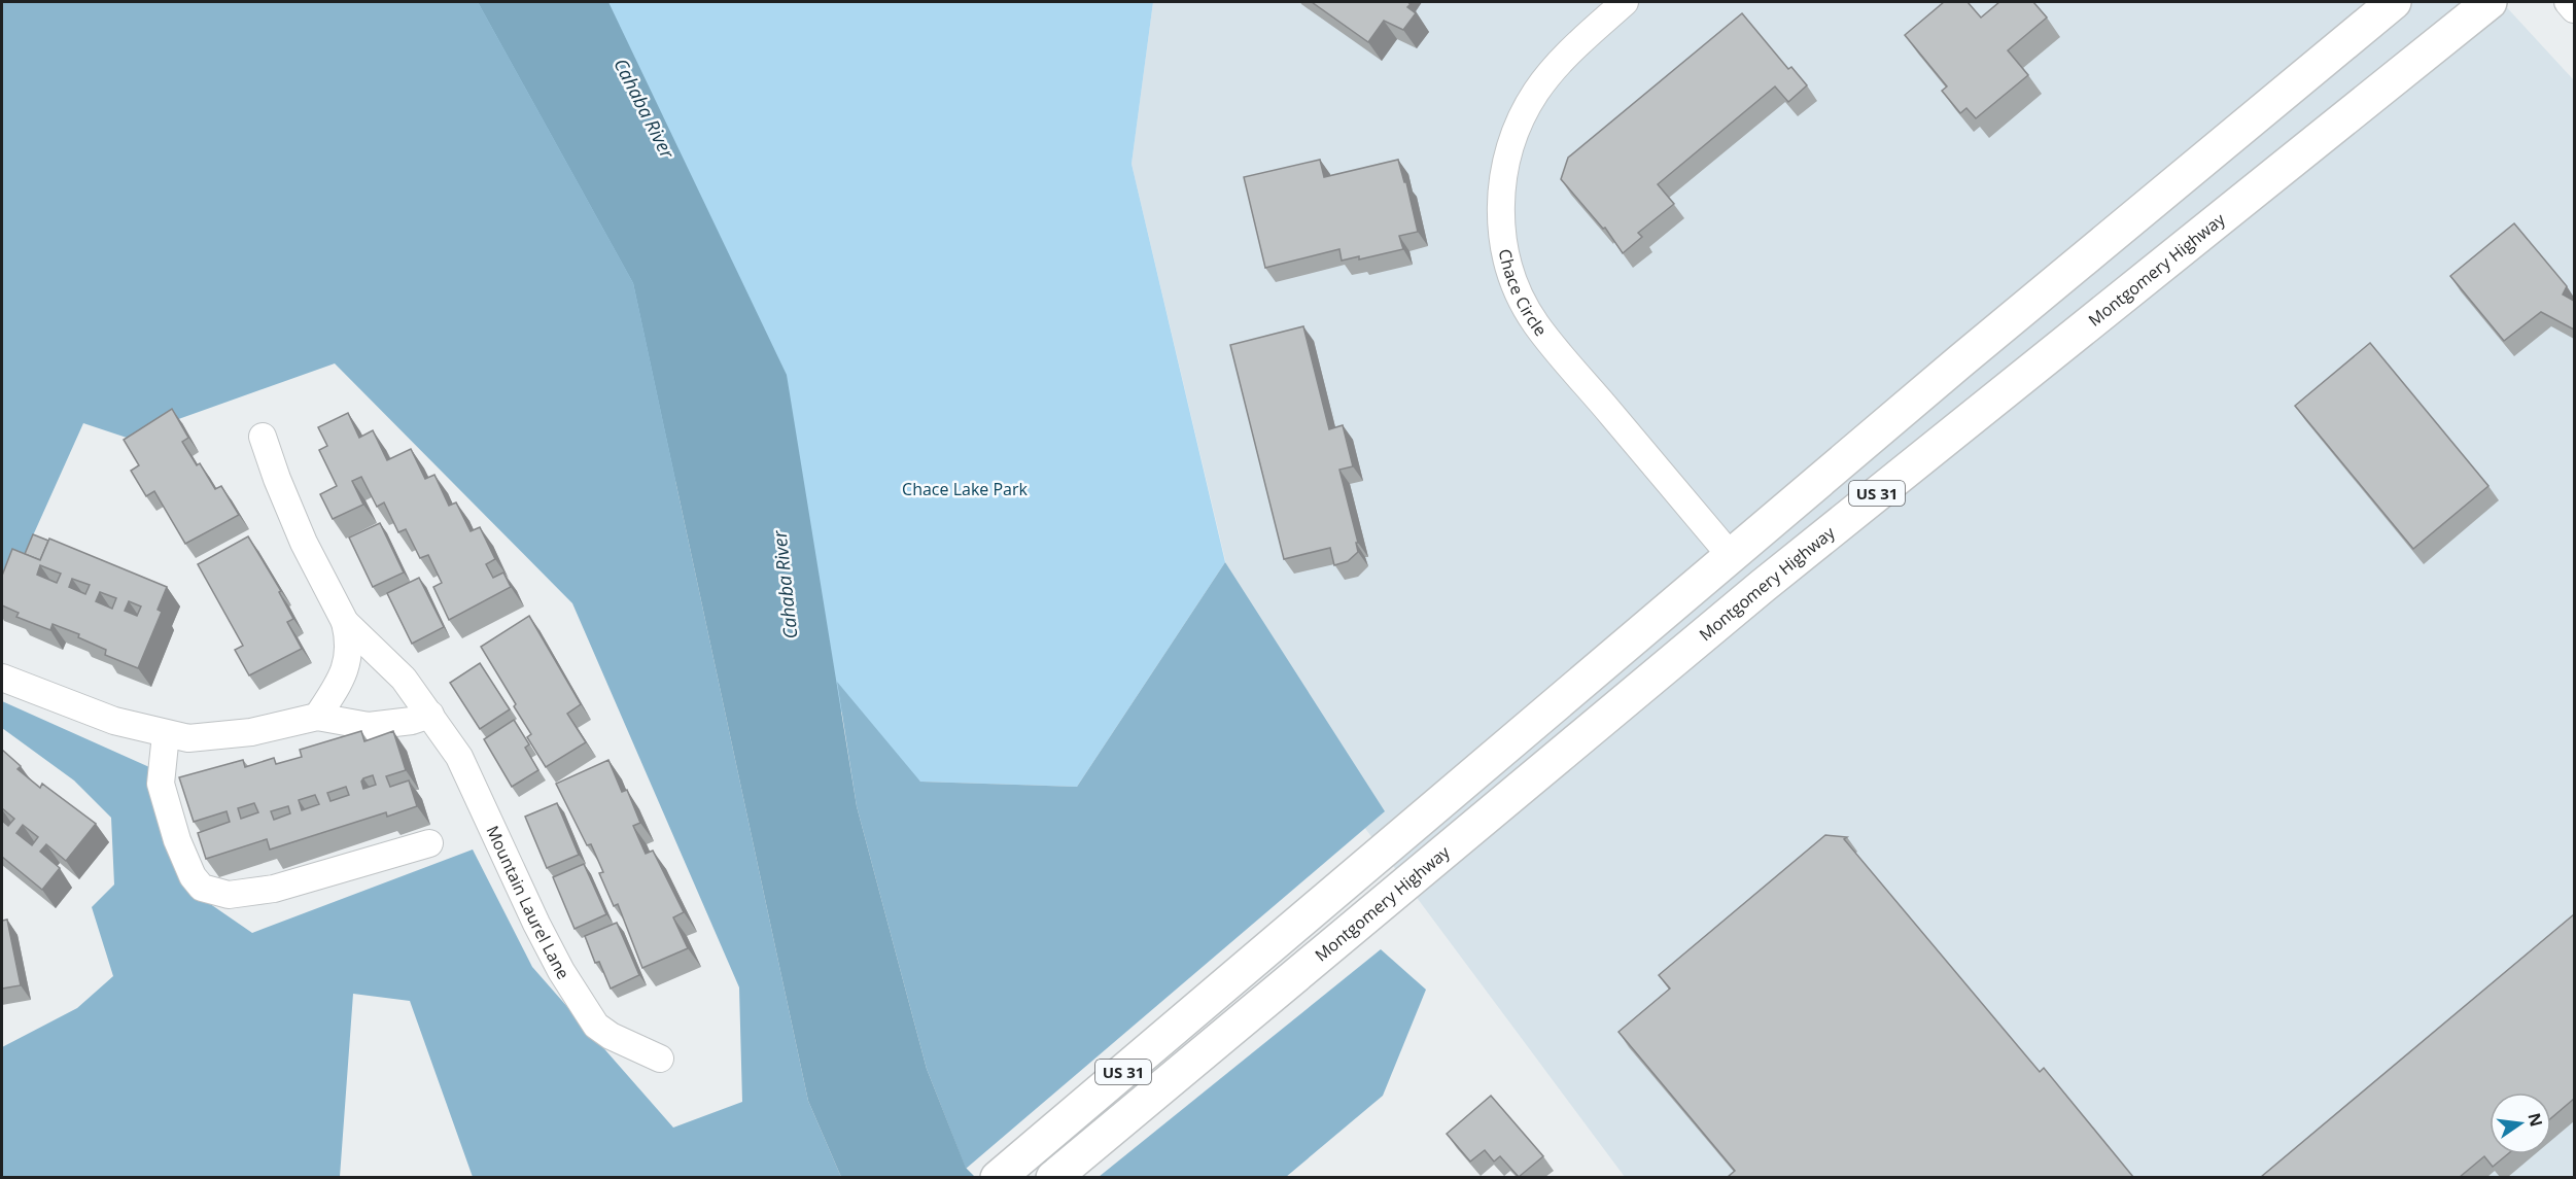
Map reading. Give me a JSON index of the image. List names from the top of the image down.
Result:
{
  "streets": {
    "main road": ["Montgomery Highway", "US 31"],
    "street": ["Chace Circle", "Mountain Laurel Lane"]
  },
  "crossings": [
    ["Chace Circle", "US 31"]
  ],
  "water": ["Cahaba River"],
  "parks": ["Chace Lake Park"],
  "north": "right"
}
